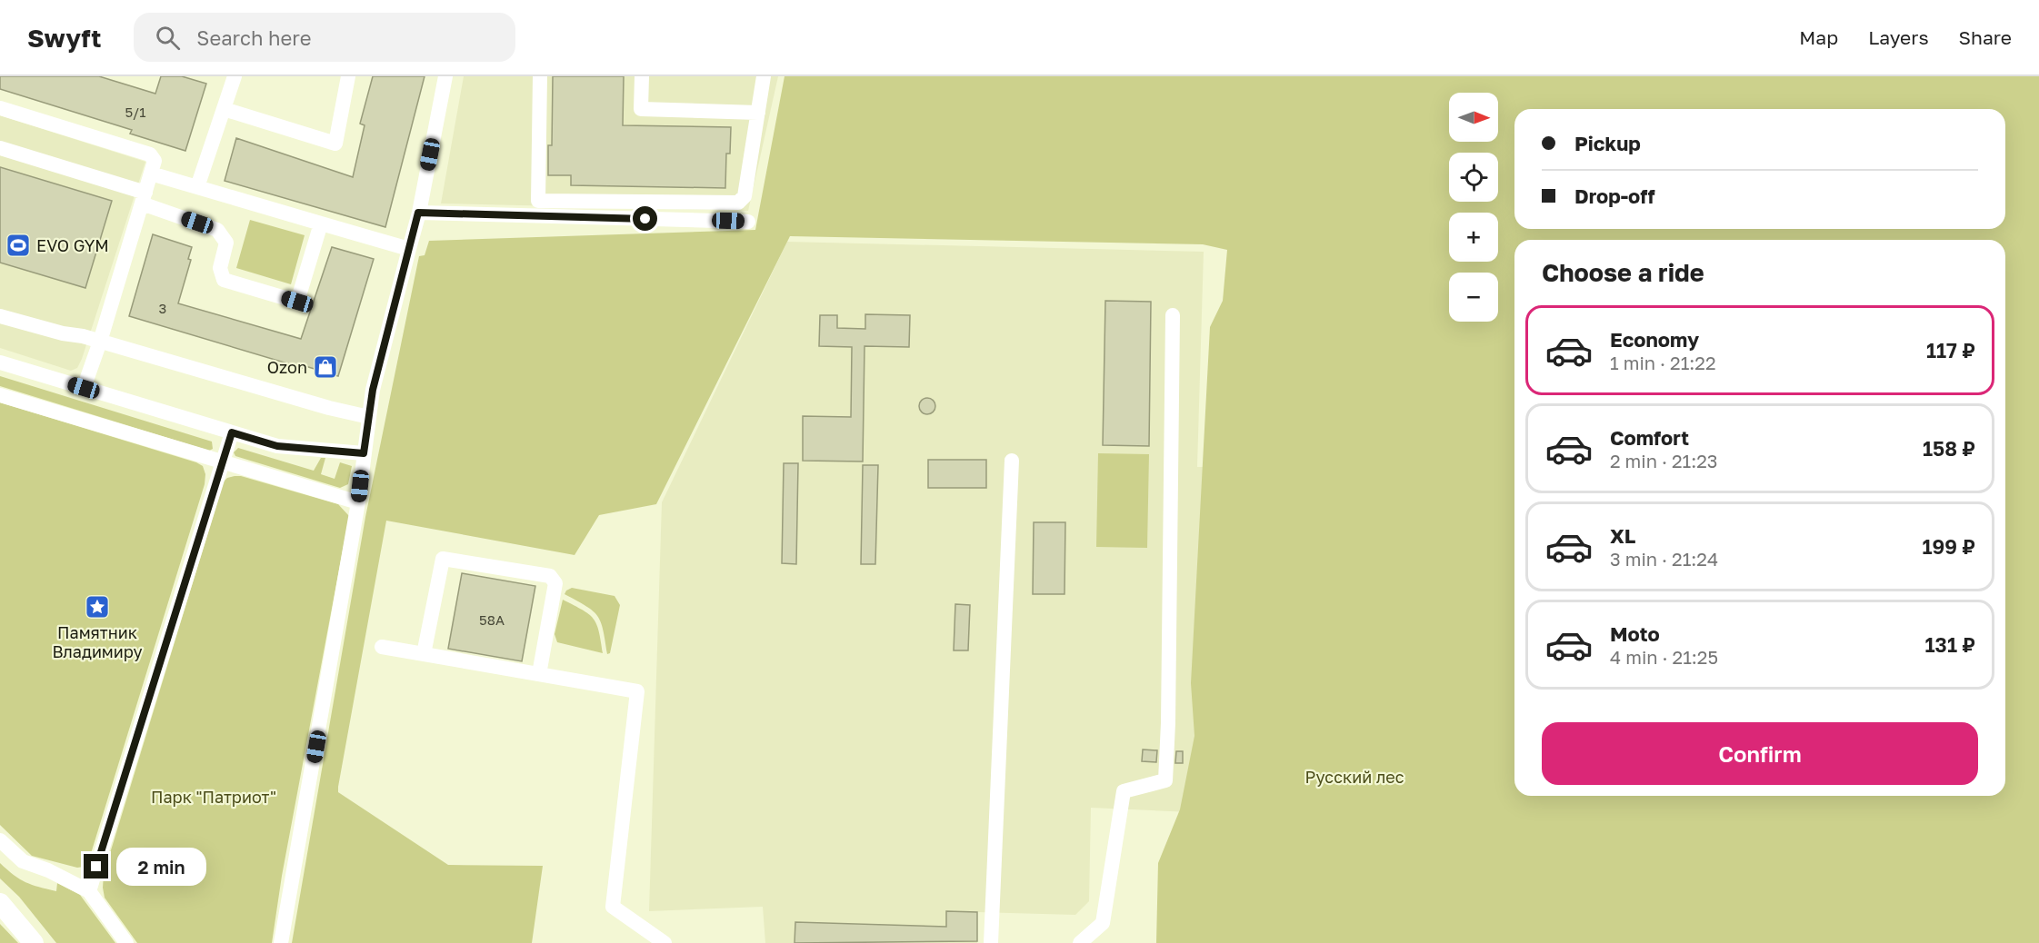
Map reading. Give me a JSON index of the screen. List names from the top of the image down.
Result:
{
  "parks": ["Русский лес", "Парк \"Патриот\""],
  "places": {
    "sports": ["EVO GYM"],
    "shop": ["Ozon"],
    "place": ["Памятник Владимиру"]
  },
  "house_numbers": ["5/1", "3", "58А"],
  "north": "right",
  "page": {
    "header": "Swyft",
    "search": "Search here",
    "nav": ["Map", "Layers", "Share"],
    "map_buttons": ["+", "−"],
    "banner": ["Pickup", "Drop-off"],
    "heading": "Choose a ride",
    "list": [
      {
        "name": "Economy",
        "note": "1 min · 21:22",
        "value": "117 ₽"
      },
      {
        "name": "Comfort",
        "note": "2 min · 21:23",
        "value": "158 ₽"
      },
      {
        "name": "XL",
        "note": "3 min · 21:24",
        "value": "199 ₽"
      },
      {
        "name": "Moto",
        "note": "4 min · 21:25",
        "value": "131 ₽"
      }
    ],
    "buttons": "Confirm",
    "bubble": "2 min"
  }
}
